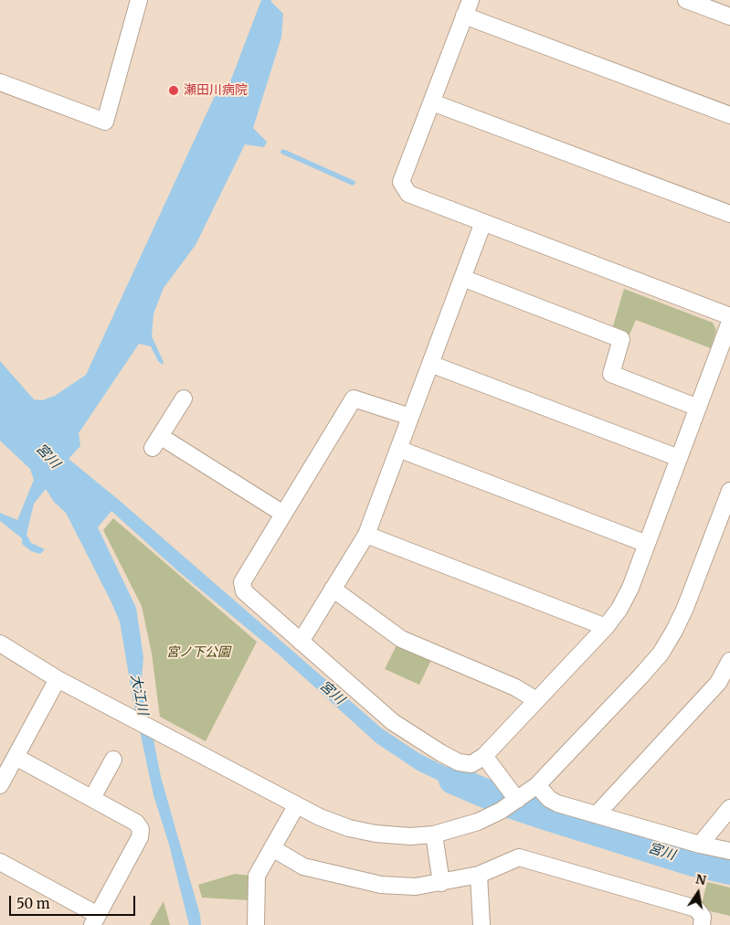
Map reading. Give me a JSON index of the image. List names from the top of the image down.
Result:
{
  "water": ["宮川", "大江川"],
  "parks": ["宮ノ下公園"],
  "places": ["瀬田川病院"],
  "scale_bar": "50 m",
  "north": "top"
}
